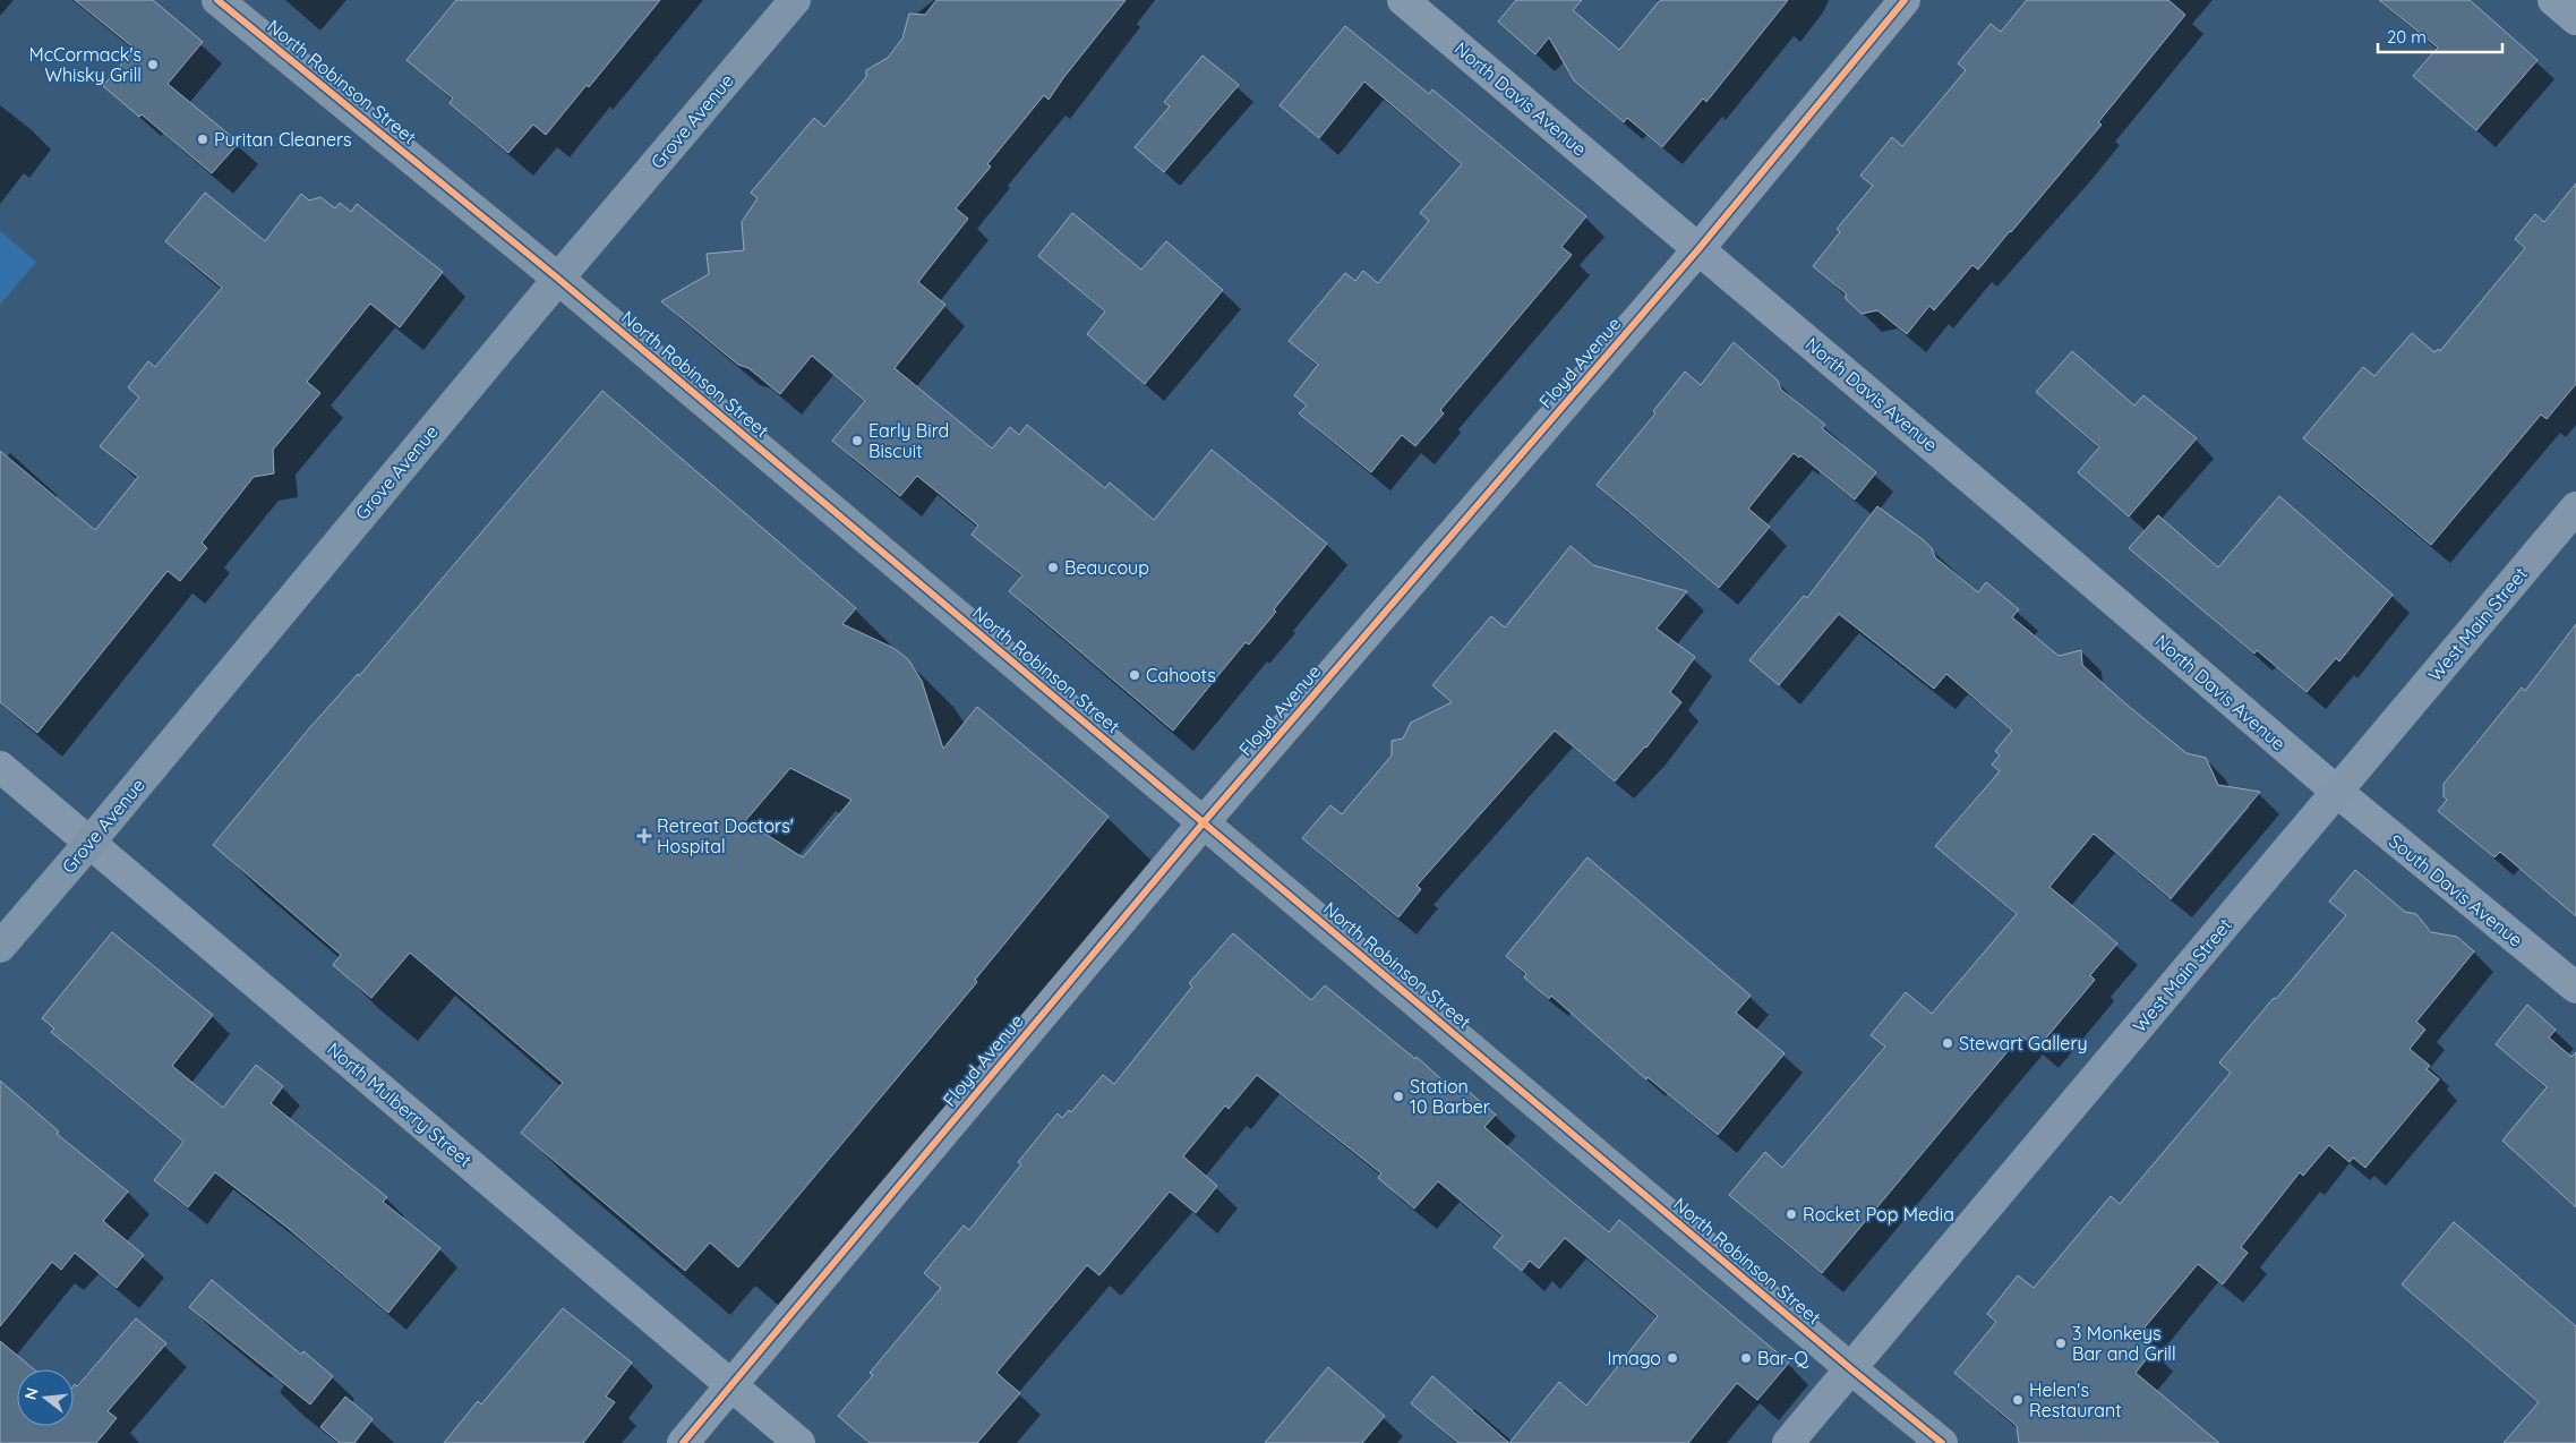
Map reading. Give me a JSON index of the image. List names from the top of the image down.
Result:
{
  "streets": {
    "main road": ["West Main Street"],
    "street": [
      "North Robinson Street",
      "North Davis Avenue",
      "Grove Avenue",
      "Floyd Avenue",
      "South Davis Avenue",
      "North Mulberry Street"
    ]
  },
  "crossings": [
    ["North Robinson Street", "Grove Avenue"],
    ["North Robinson Street", "Floyd Avenue"],
    ["North Robinson Street", "West Main Street"],
    ["North Davis Avenue", "Floyd Avenue"],
    ["North Davis Avenue", "West Main Street"],
    ["North Davis Avenue", "South Davis Avenue"],
    ["Grove Avenue", "North Mulberry Street"],
    ["Floyd Avenue", "North Mulberry Street"],
    ["West Main Street", "South Davis Avenue"]
  ],
  "places": {
    "other": [
      "McCormack's Whisky Grill",
      "Puritan Cleaners",
      "Early Bird Biscuit",
      "Beaucoup",
      "Cahoots",
      "Stewart Gallery",
      "Station 10 Barber",
      "Rocket Pop Media",
      "3 Monkeys Bar and Grill",
      "Imago",
      "Bar-Q",
      "Helen's Restaurant"
    ],
    "health": ["Retreat Doctors' Hospital"]
  },
  "scale_bar": "20 m",
  "north": "left"
}
